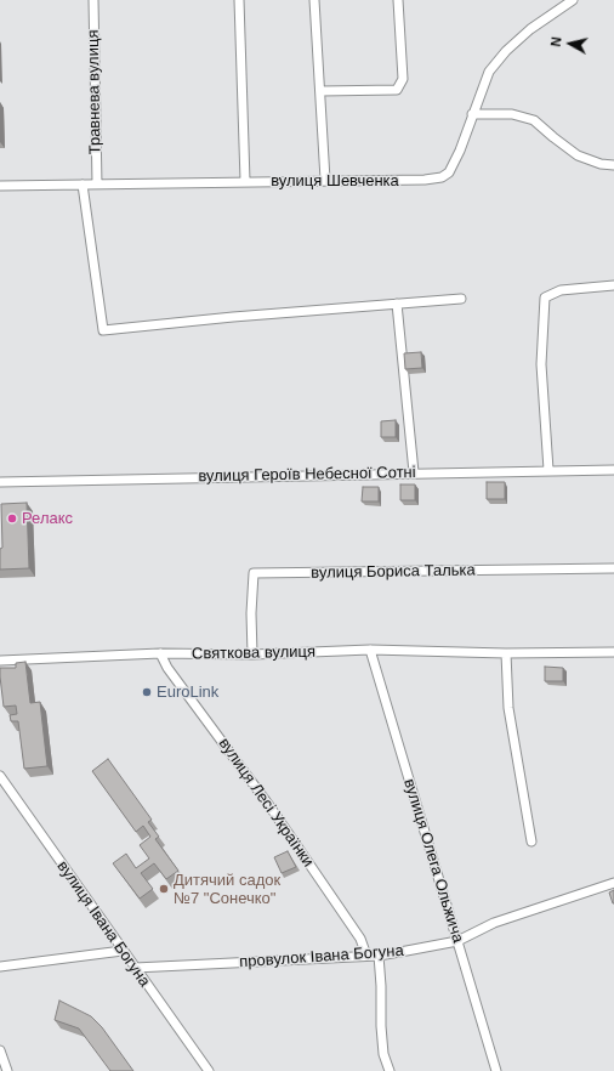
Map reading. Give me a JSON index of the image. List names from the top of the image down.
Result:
{
  "streets": {
    "street": [
      "Травнева вулиця",
      "вулиця Шевченка",
      "вулиця Героїв Небесної Сотні",
      "вулиця Бориса Талька",
      "Святкова вулиця",
      "вулиця Лесі Українки",
      "вулиця Олега Ольжича",
      "вулиця Івана Богуна",
      "провулок Івана Богуна"
    ]
  },
  "crossings": [
    ["Травнева вулиця", "вулиця Шевченка"],
    ["вулиця Бориса Талька", "Святкова вулиця"],
    ["Святкова вулиця", "вулиця Лесі Українки"],
    ["Святкова вулиця", "вулиця Олега Ольжича"],
    ["вулиця Лесі Українки", "провулок Івана Богуна"],
    ["вулиця Олега Ольжича", "провулок Івана Богуна"],
    ["вулиця Івана Богуна", "провулок Івана Богуна"]
  ],
  "places": ["Релакс", "EuroLink", "Дитячий садок №7 \"Сонечко\""],
  "north": "left"
}
